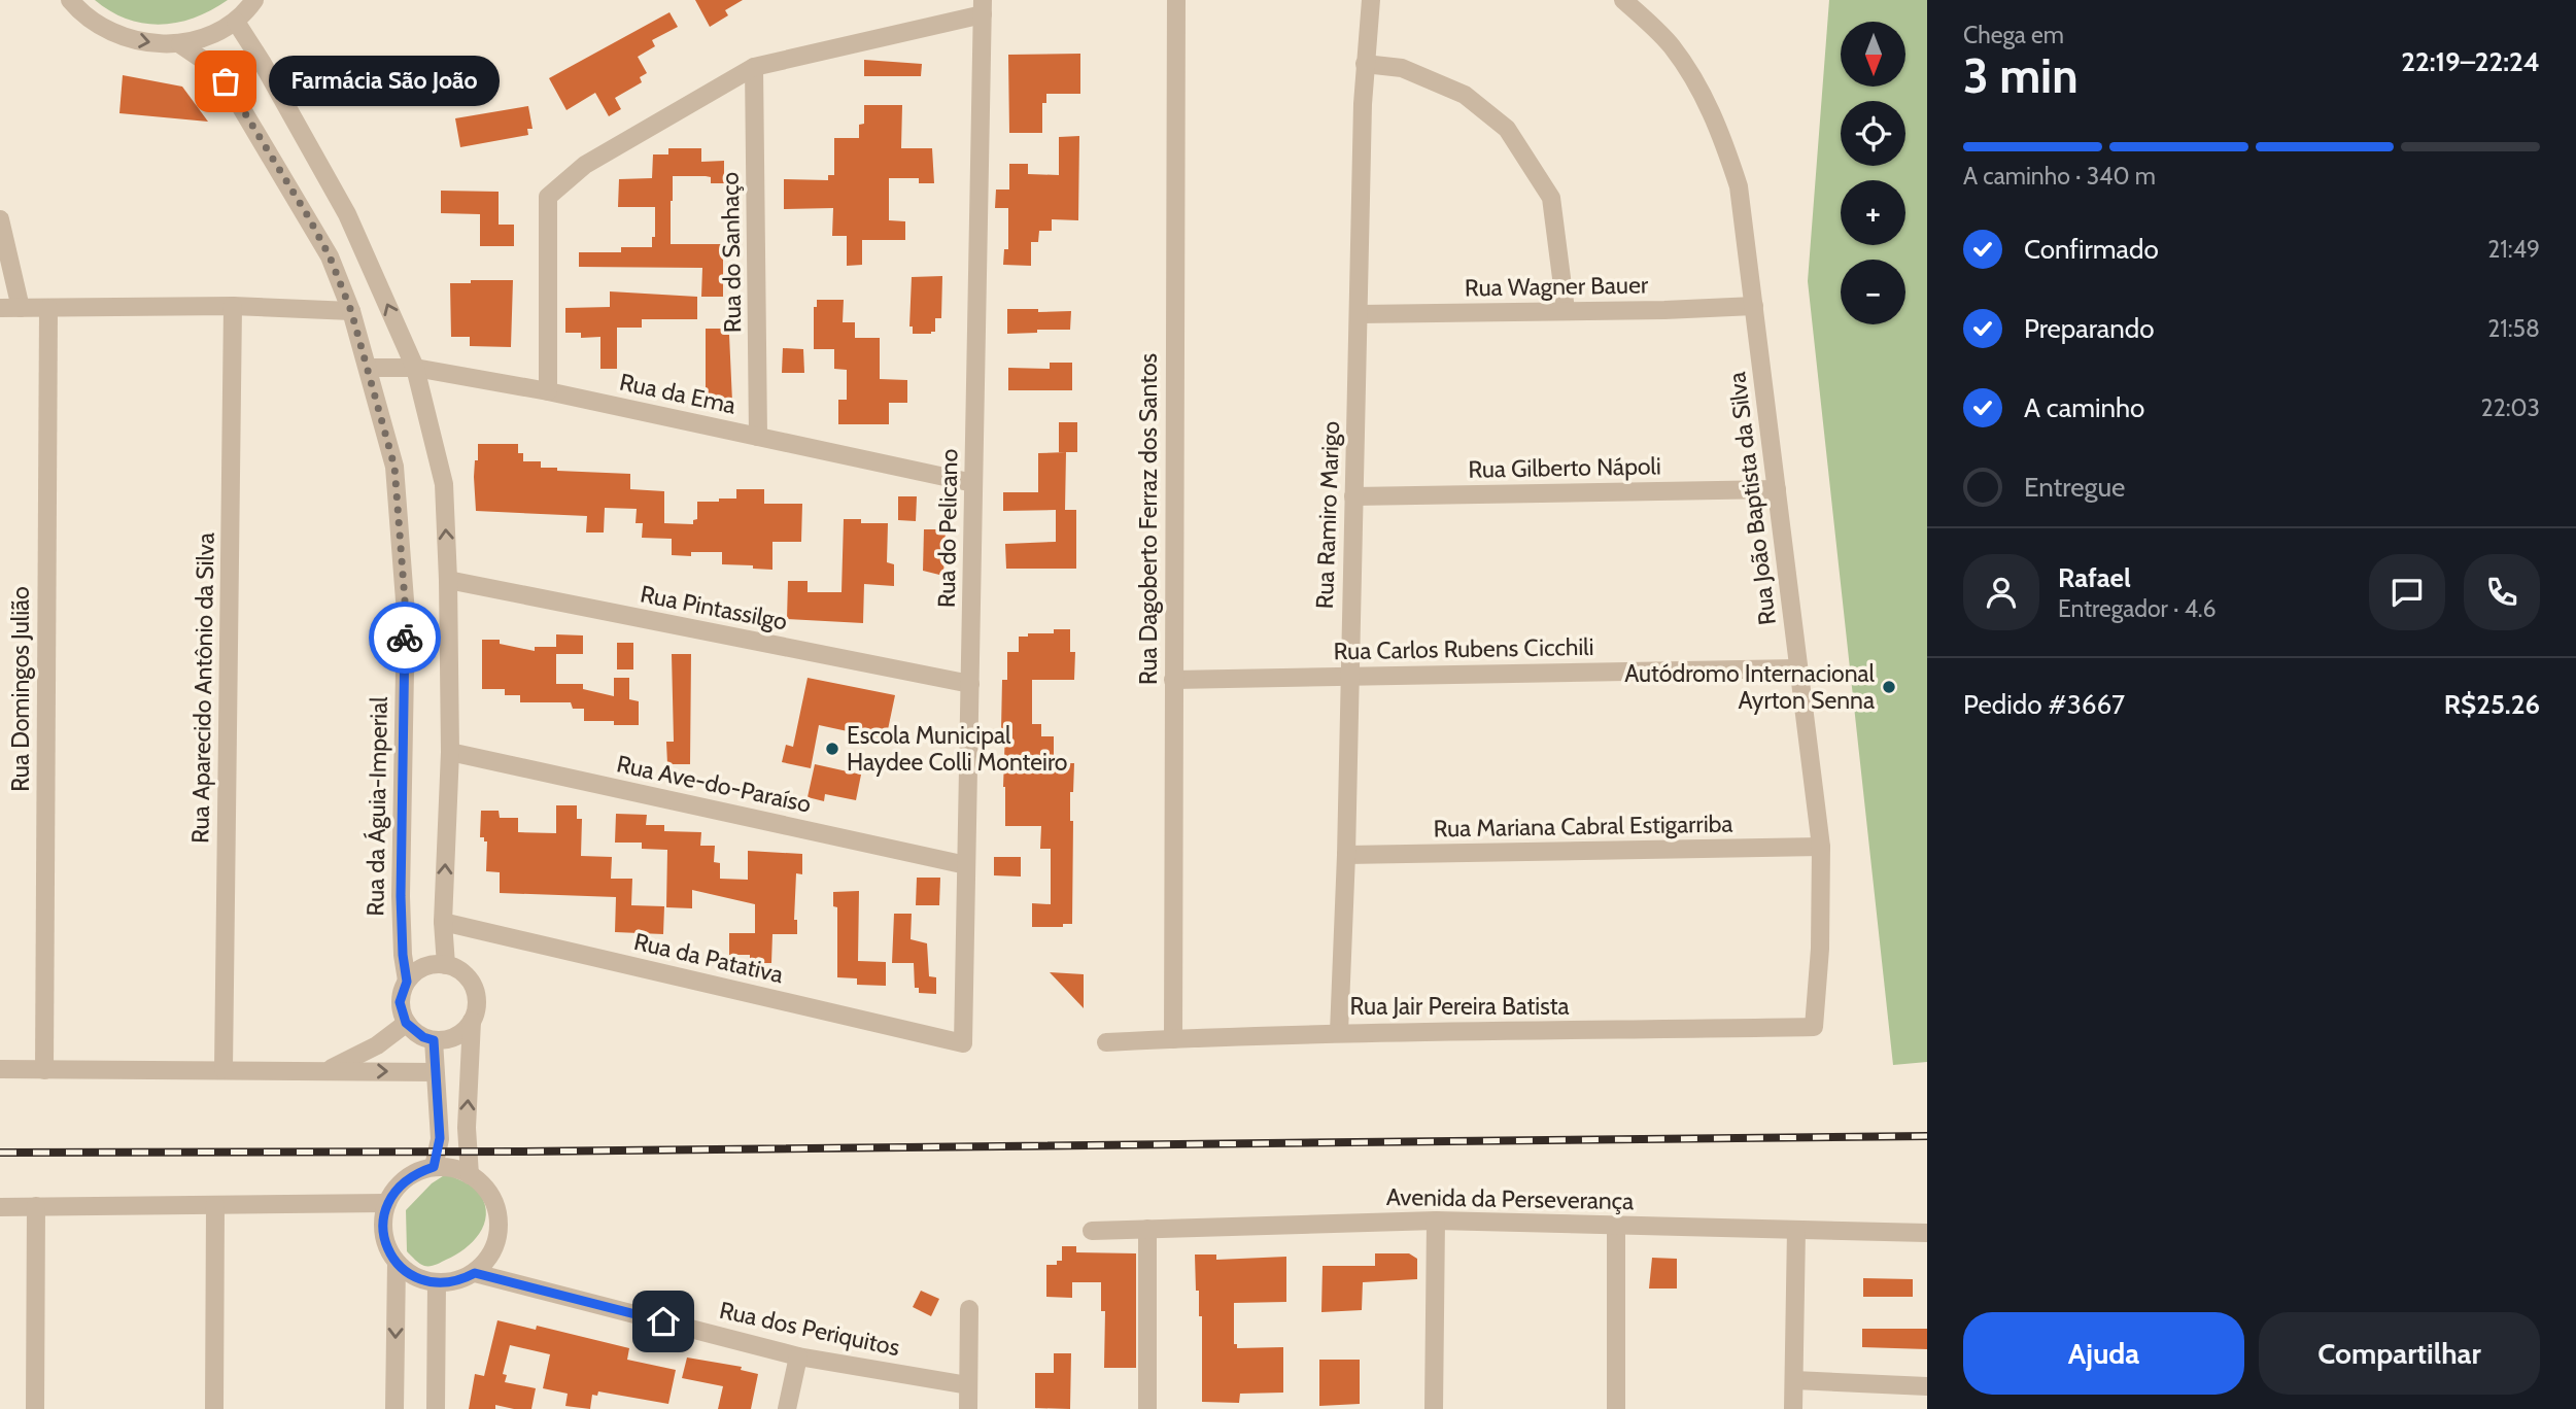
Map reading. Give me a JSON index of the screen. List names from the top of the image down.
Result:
{
  "streets": {
    "street": [
      "Rua do Sanhaço",
      "Rua Wagner Bauer",
      "Rua da Ema",
      "Rua Gilberto Nápoli",
      "Rua João Baptista da Silva",
      "Rua Ramiro Marigo",
      "Rua Dagoberto Ferraz dos Santos",
      "Rua do Pelicano",
      "Rua Pintassilgo",
      "Rua Carlos Rubens Cicchili",
      "Rua Aparecido Antônio da Silva",
      "Rua Domingos Julião",
      "Rua Ave-do-Paraíso",
      "Rua da Águia-Imperial",
      "Rua Mariana Cabral Estigarriba",
      "Rua da Patativa",
      "Rua Jair Pereira Batista",
      "Avenida da Perseverança",
      "Rua dos Periquitos"
    ]
  },
  "crossings": [
    ["Rua do Sanhaço", "Rua da Ema"],
    ["Rua do Sanhaço", "Rua do Pelicano"],
    ["Rua Wagner Bauer", "Rua João Baptista da Silva"],
    ["Rua Wagner Bauer", "Rua Ramiro Marigo"],
    ["Rua da Ema", "Rua do Pelicano"],
    ["Rua da Ema", "Rua da Águia-Imperial"],
    ["Rua Gilberto Nápoli", "Rua João Baptista da Silva"],
    ["Rua Gilberto Nápoli", "Rua Ramiro Marigo"],
    ["Rua João Baptista da Silva", "Rua Carlos Rubens Cicchili"],
    ["Rua João Baptista da Silva", "Rua Mariana Cabral Estigarriba"],
    ["Rua João Baptista da Silva", "Rua Jair Pereira Batista"],
    ["Rua Ramiro Marigo", "Rua Carlos Rubens Cicchili"],
    ["Rua Ramiro Marigo", "Rua Mariana Cabral Estigarriba"],
    ["Rua Ramiro Marigo", "Rua Jair Pereira Batista"],
    ["Rua Dagoberto Ferraz dos Santos", "Rua Carlos Rubens Cicchili"],
    ["Rua Dagoberto Ferraz dos Santos", "Rua Jair Pereira Batista"],
    ["Rua do Pelicano", "Rua Pintassilgo"],
    ["Rua do Pelicano", "Rua Ave-do-Paraíso"],
    ["Rua do Pelicano", "Rua da Patativa"]
  ],
  "places": ["Farmácia São João", "Autódromo Internacional Ayrton Senna", "Escola Municipal Haydee Colli Monteiro"],
  "north": "bottom",
  "page": {
    "heading": ["3 min", "Chega em", "22:19–22:24"],
    "panel": [
      "Rafael",
      "Entregador · 4.6",
      "Pedido #3667",
      "R$25.26"
    ],
    "map_buttons": ["+", "−"],
    "bubble": "Farmácia São João",
    "bar": "A caminho · 340 m",
    "list": [
      ["Confirmado", "21:49"],
      ["Preparando", "21:58"],
      ["A caminho", "22:03"],
      "Entregue"
    ],
    "buttons": ["Ajuda", "Compartilhar"]
  }
}
